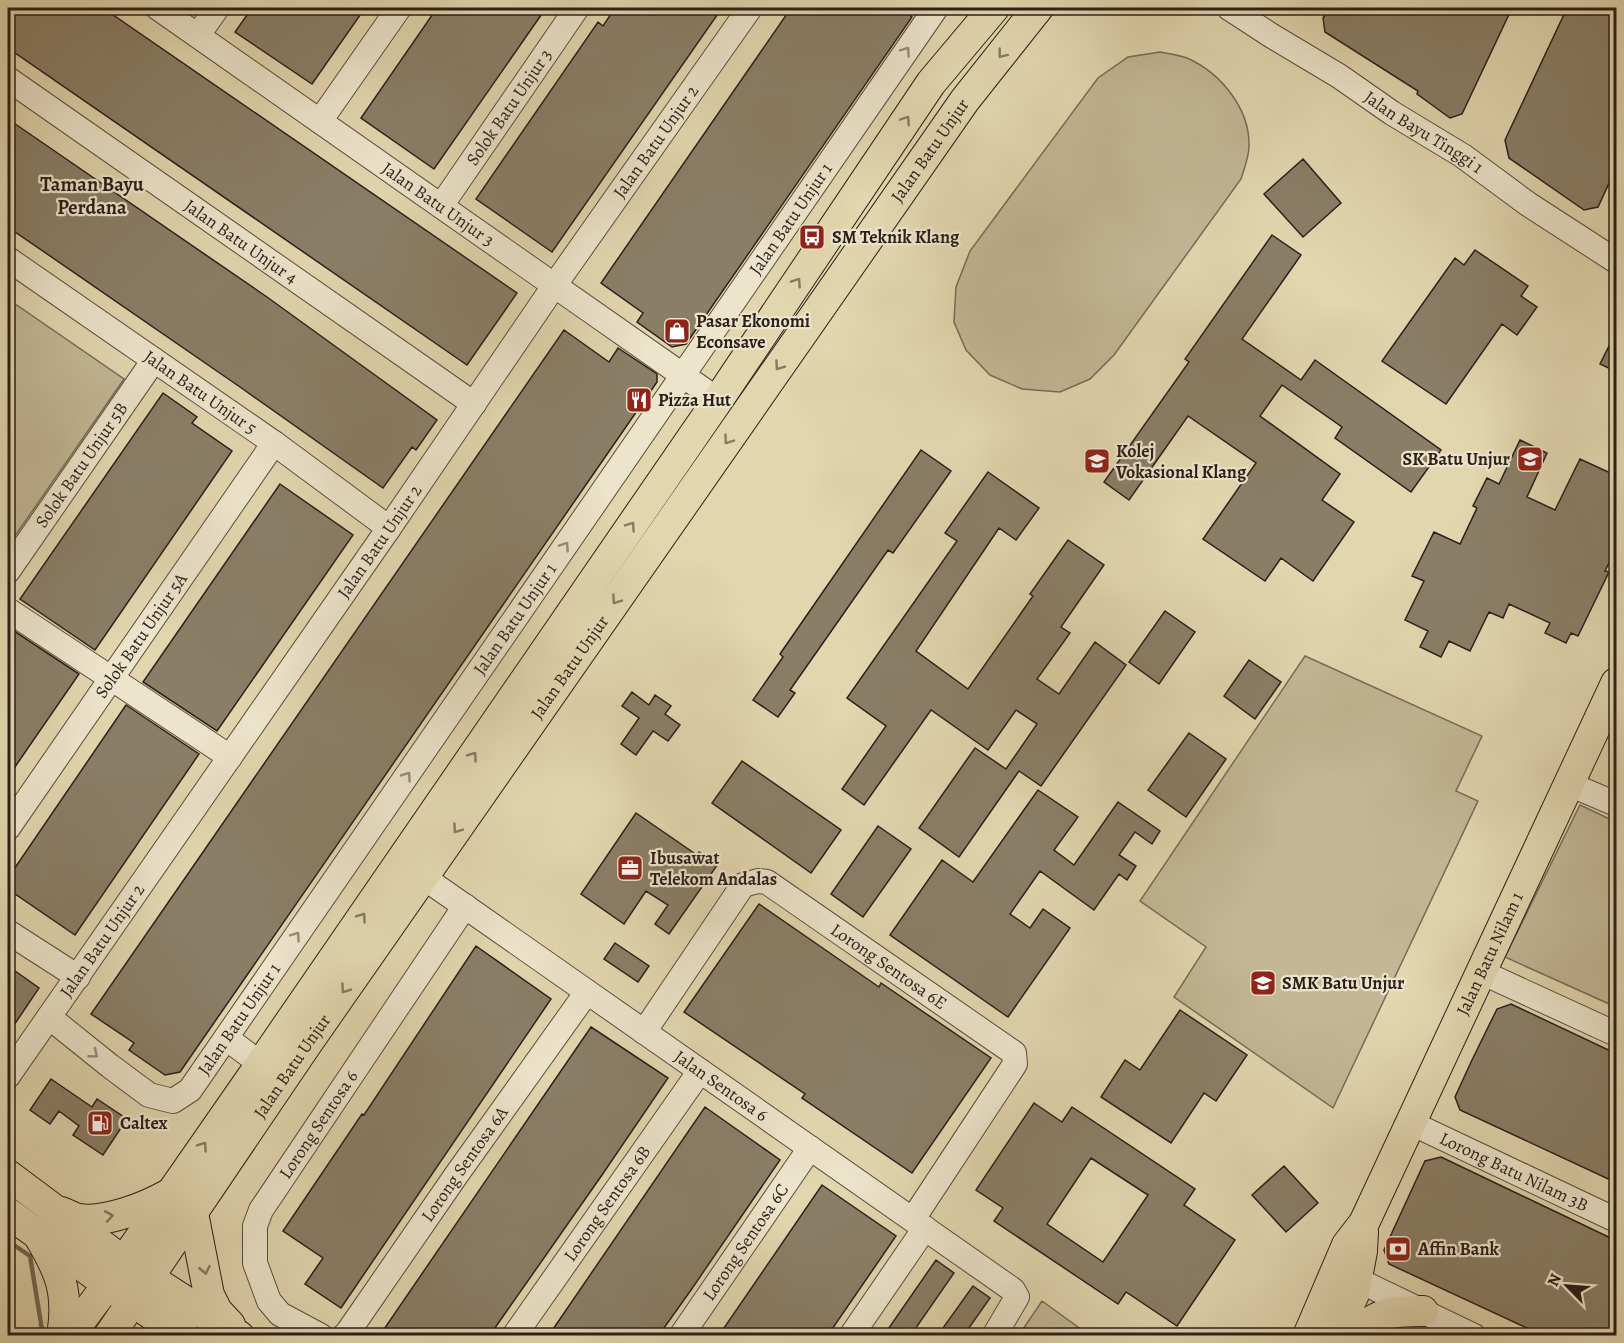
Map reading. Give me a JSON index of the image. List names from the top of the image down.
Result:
{
  "streets": {
    "main road": ["Jalan Batu Unjur", "Jalan Batu Nilam 1"],
    "street": [
      "Solok Batu Unjur 3",
      "Jalan Bayu Tinggi 1",
      "Jalan Batu Unjur 2",
      "Jalan Batu Unjur 3",
      "Jalan Batu Unjur 1",
      "Jalan Batu Unjur 4",
      "Jalan Batu Unjur 5",
      "Solok Batu Unjur 5B",
      "Solok Batu Unjur 5A",
      "Lorong Sentosa 6E",
      "Jalan Sentosa 6",
      "Lorong Sentosa 6",
      "Lorong Sentosa 6A",
      "Lorong Batu Nilam 3B",
      "Lorong Sentosa 6B",
      "Lorong Sentosa 6C"
    ]
  },
  "crossings": [
    ["Solok Batu Unjur 3", "Jalan Batu Unjur 3"],
    ["Jalan Batu Unjur 2", "Jalan Batu Unjur 3"],
    ["Jalan Batu Unjur 2", "Jalan Batu Unjur 1"],
    ["Jalan Batu Unjur 2", "Jalan Batu Unjur 4"],
    ["Jalan Batu Unjur 2", "Jalan Batu Unjur 5"],
    ["Jalan Batu Unjur", "Jalan Batu Unjur 3"],
    ["Jalan Batu Unjur", "Jalan Sentosa 6"],
    ["Jalan Batu Unjur 3", "Jalan Batu Unjur 1"],
    ["Jalan Batu Unjur 5", "Solok Batu Unjur 5B"],
    ["Jalan Batu Unjur 5", "Solok Batu Unjur 5A"],
    ["Jalan Batu Nilam 1", "Lorong Batu Nilam 3B"],
    ["Lorong Sentosa 6E", "Jalan Sentosa 6"],
    ["Jalan Sentosa 6", "Lorong Sentosa 6"],
    ["Jalan Sentosa 6", "Lorong Sentosa 6A"],
    ["Jalan Sentosa 6", "Lorong Sentosa 6B"],
    ["Jalan Sentosa 6", "Lorong Sentosa 6C"]
  ],
  "one_way": ["Jalan Batu Unjur 1"],
  "districts": ["Taman Bayu Perdana"],
  "places": {
    "bus stop": ["SM Teknik Klang"],
    "shop": ["Pasar Ekonomi Econsave"],
    "restaurant": ["Pizza Hut"],
    "school or university": ["SK Batu Unjur", "Kolej Vokasional Klang", "SMK Batu Unjur"],
    "office": ["Ibusawat Telekom Andalas"],
    "fuel station": ["Caltex"],
    "bank": ["Affin Bank"]
  },
  "north": "top left"
}
